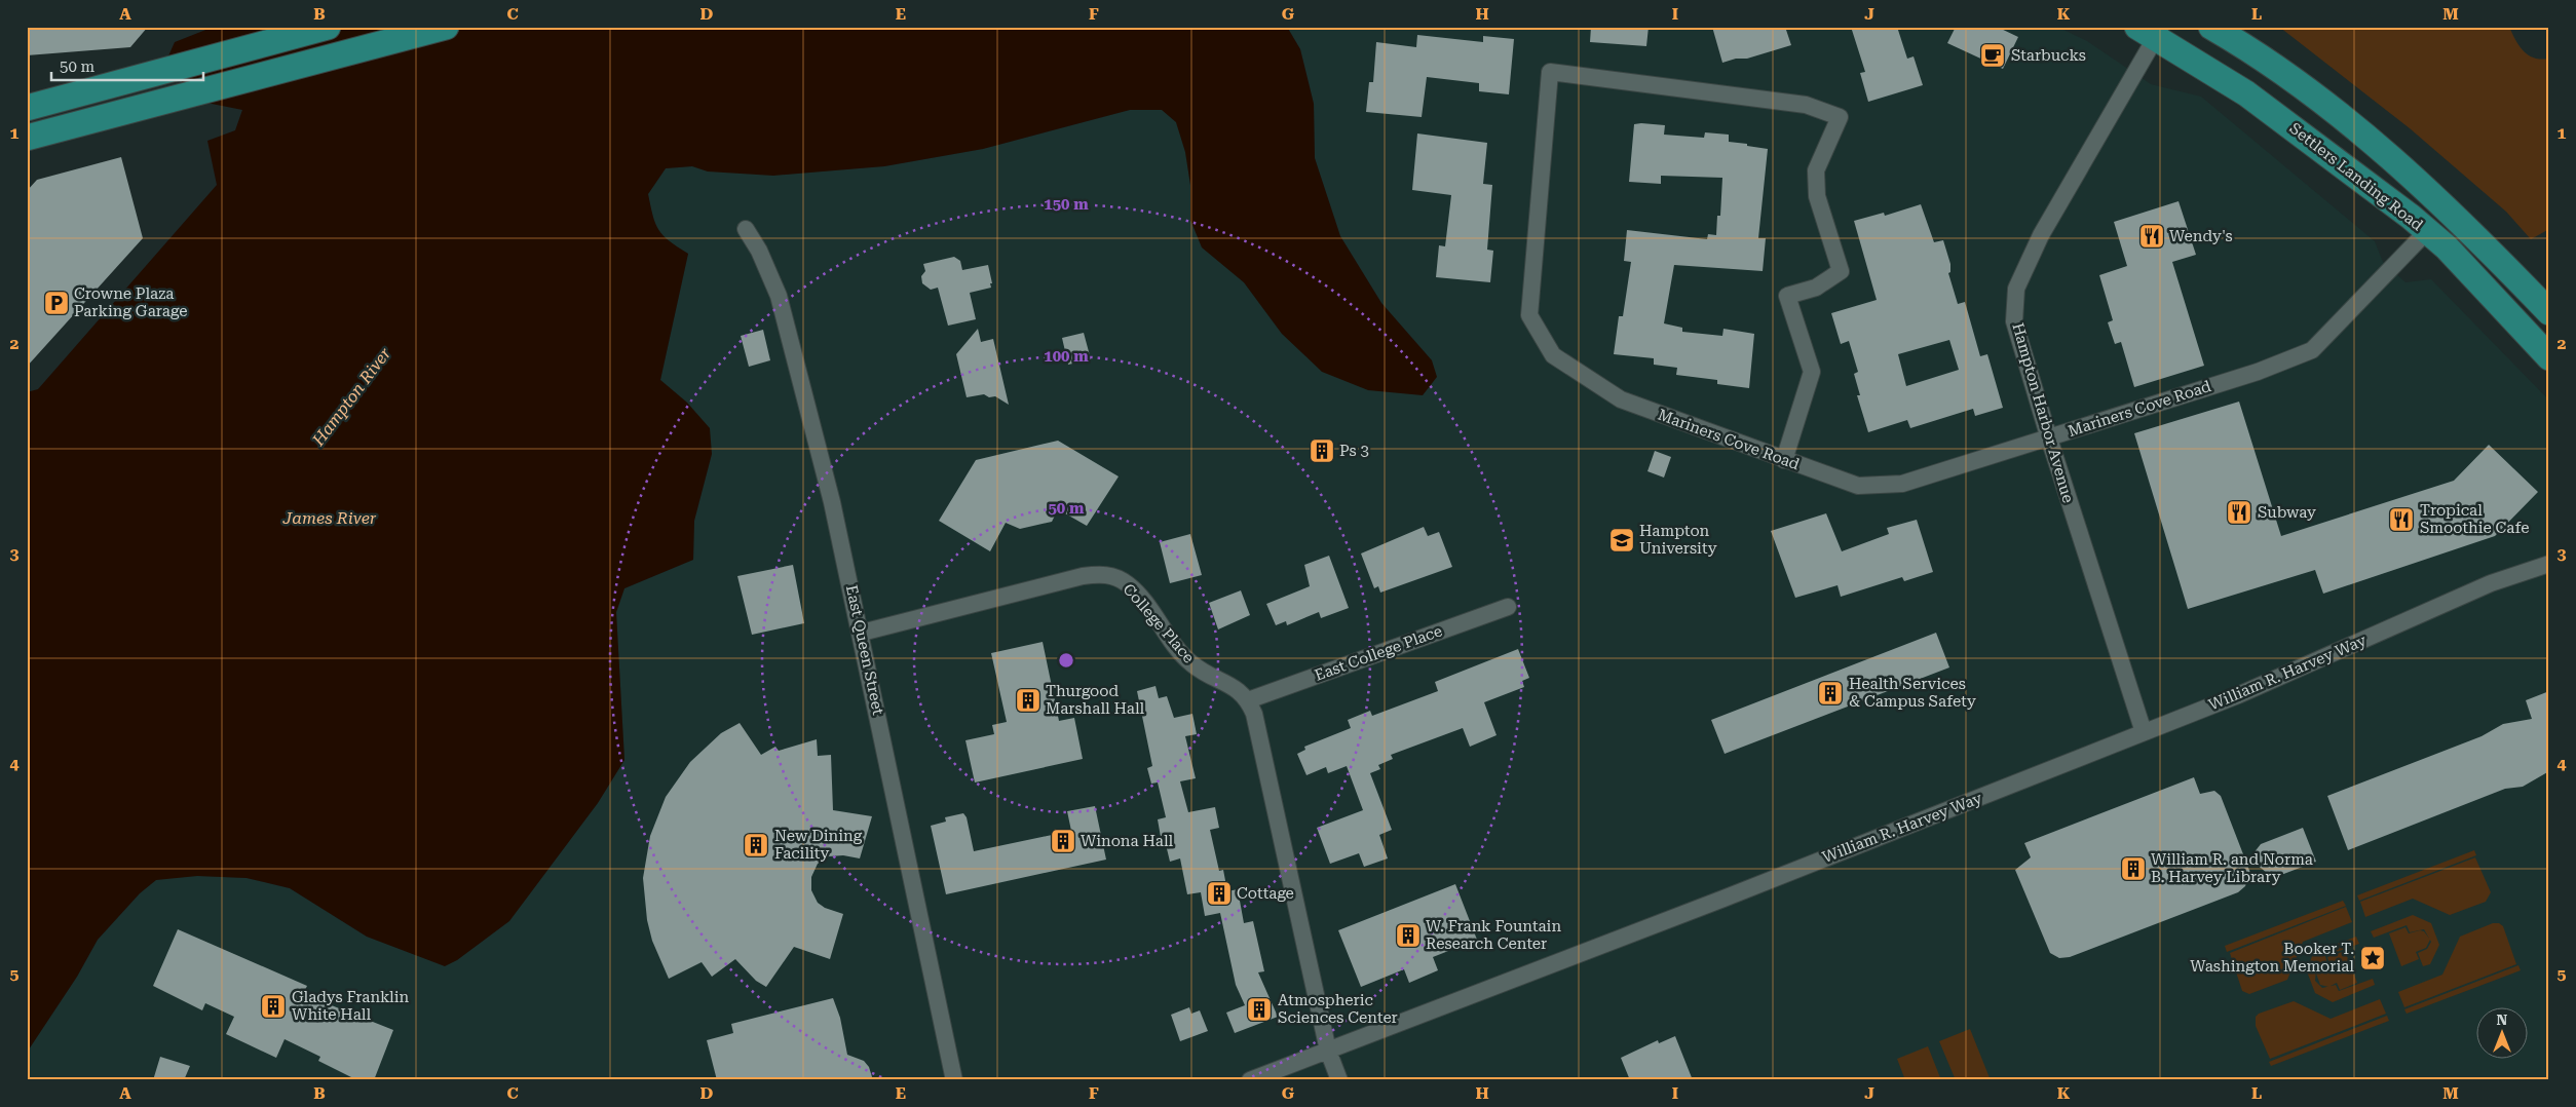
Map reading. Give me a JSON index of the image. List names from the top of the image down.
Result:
{
  "streets": {
    "main road": ["Settlers Landing Road"],
    "street": [
      "Mariners Cove Road",
      "Hampton Harbor Avenue",
      "College Place",
      "East Queen Street",
      "East College Place",
      "William R. Harvey Way"
    ]
  },
  "crossings": [
    ["Settlers Landing Road", "Mariners Cove Road"],
    ["Settlers Landing Road", "Hampton Harbor Avenue"],
    ["Mariners Cove Road", "Hampton Harbor Avenue"],
    ["Hampton Harbor Avenue", "William R. Harvey Way"],
    ["College Place", "East Queen Street"],
    ["College Place", "East College Place"],
    ["College Place", "William R. Harvey Way"]
  ],
  "water": ["Hampton River", "James River"],
  "places": {
    "cafe": ["Starbucks"],
    "restaurant": ["Wendy's", "Subway", "Tropical Smoothie Cafe"],
    "parking": ["Crowne Plaza Parking Garage"],
    "building": [
      "Ps 3",
      "Health Services & Campus Safety",
      "Thurgood Marshall Hall",
      "Winona Hall",
      "New Dining Facility",
      "William R. and Norma B. Harvey Library",
      "Cottage",
      "W. Frank Fountain Research Center",
      "Gladys Franklin White Hall",
      "Atmospheric Sciences Center"
    ],
    "school or university": ["Hampton University"],
    "place": ["Booker T. Washington Memorial"]
  },
  "scale_bar": "50 m",
  "north": "top",
  "grid": {
    "columns": [
      "A",
      "B",
      "C",
      "D",
      "E",
      "F",
      "G",
      "H",
      "I",
      "J",
      "K",
      "L",
      "M"
    ],
    "rows": [
      "1",
      "2",
      "3",
      "4",
      "5"
    ]
  },
  "rings": ["150 m", "100 m", "50 m"]
}
